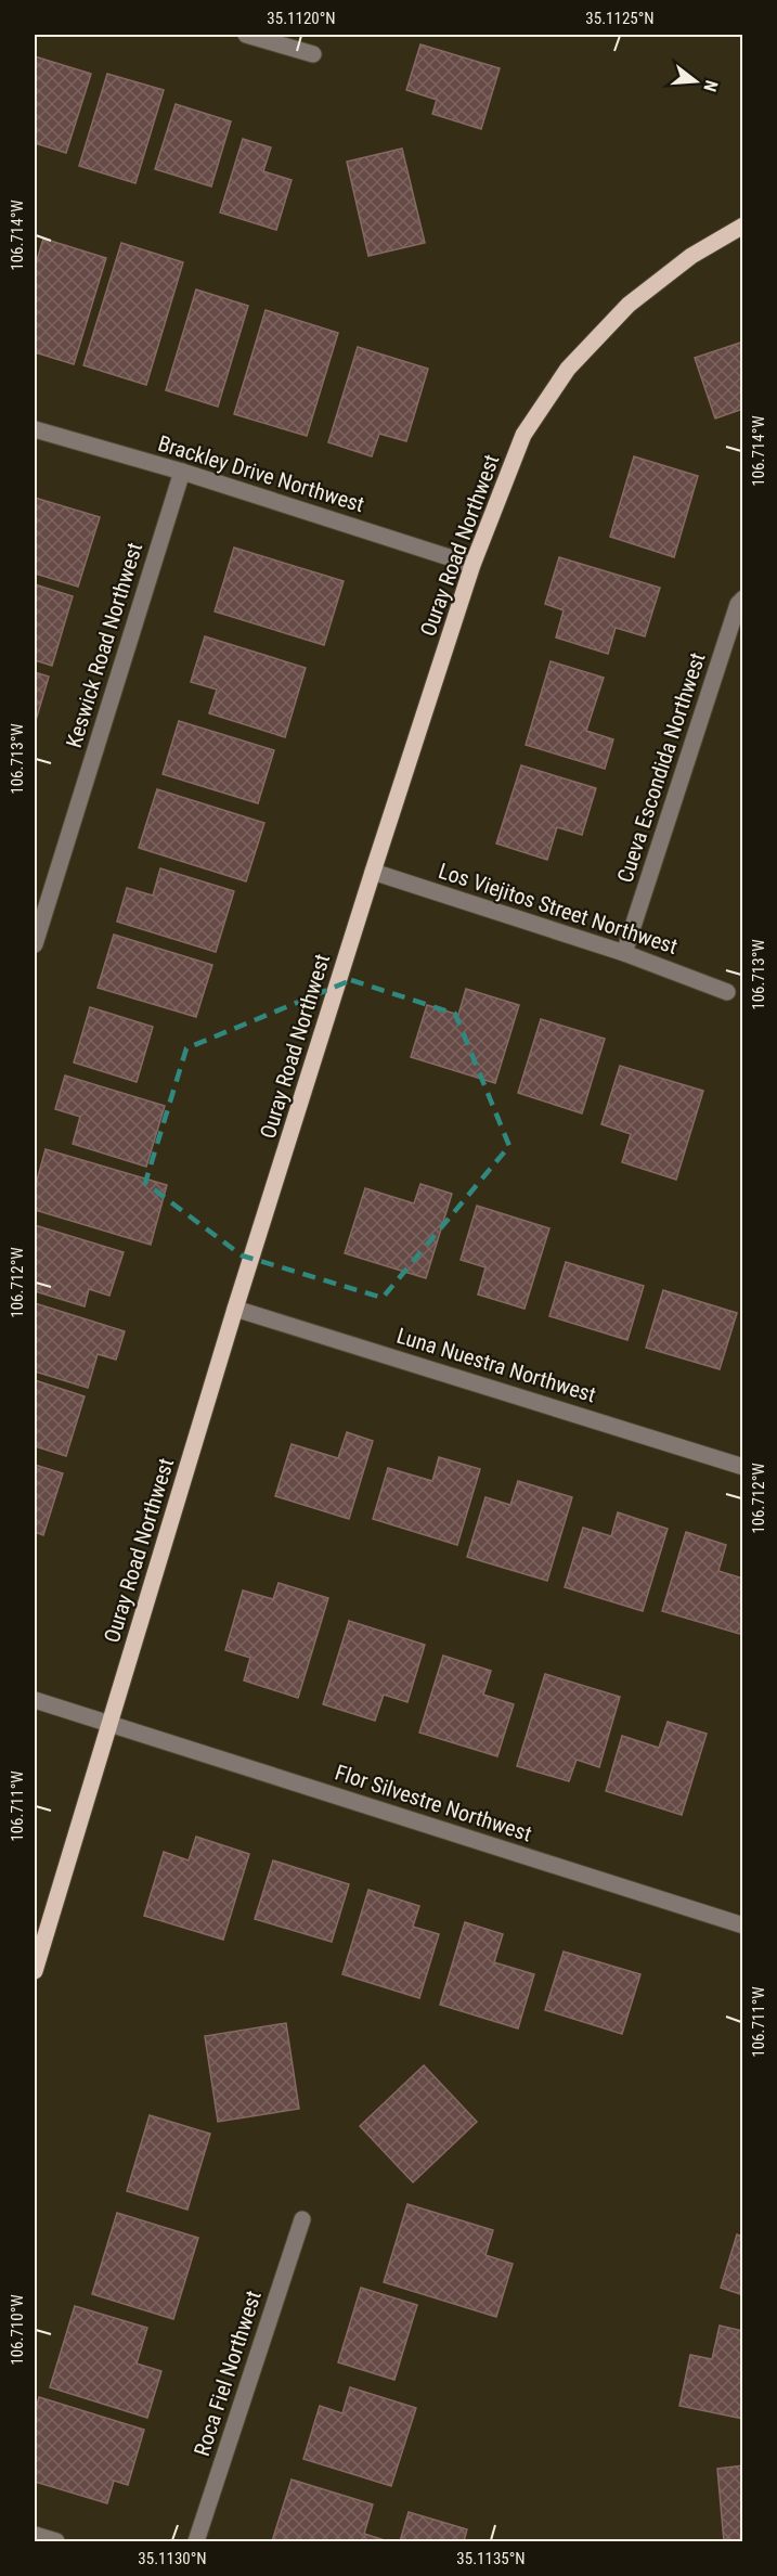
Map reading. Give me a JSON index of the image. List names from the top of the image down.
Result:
{
  "streets": {
    "main road": ["Ouray Road Northwest"],
    "street": [
      "Brackley Drive Northwest",
      "Keswick Road Northwest",
      "Cueva Escondida Northwest",
      "Los Viejitos Street Northwest",
      "Luna Nuestra Northwest",
      "Flor Silvestre Northwest",
      "Roca Fiel Northwest"
    ]
  },
  "crossings": [
    ["Brackley Drive Northwest", "Ouray Road Northwest"],
    ["Brackley Drive Northwest", "Keswick Road Northwest"],
    ["Ouray Road Northwest", "Los Viejitos Street Northwest"],
    ["Ouray Road Northwest", "Luna Nuestra Northwest"],
    ["Ouray Road Northwest", "Flor Silvestre Northwest"],
    ["Cueva Escondida Northwest", "Los Viejitos Street Northwest"]
  ],
  "north": "right",
  "coordinates": [
    "35.1120°N",
    "35.1125°N",
    "106.714°W",
    "106.713°W",
    "106.712°W",
    "106.711°W",
    "106.710°W",
    "35.1130°N",
    "35.1135°N"
  ]
}
